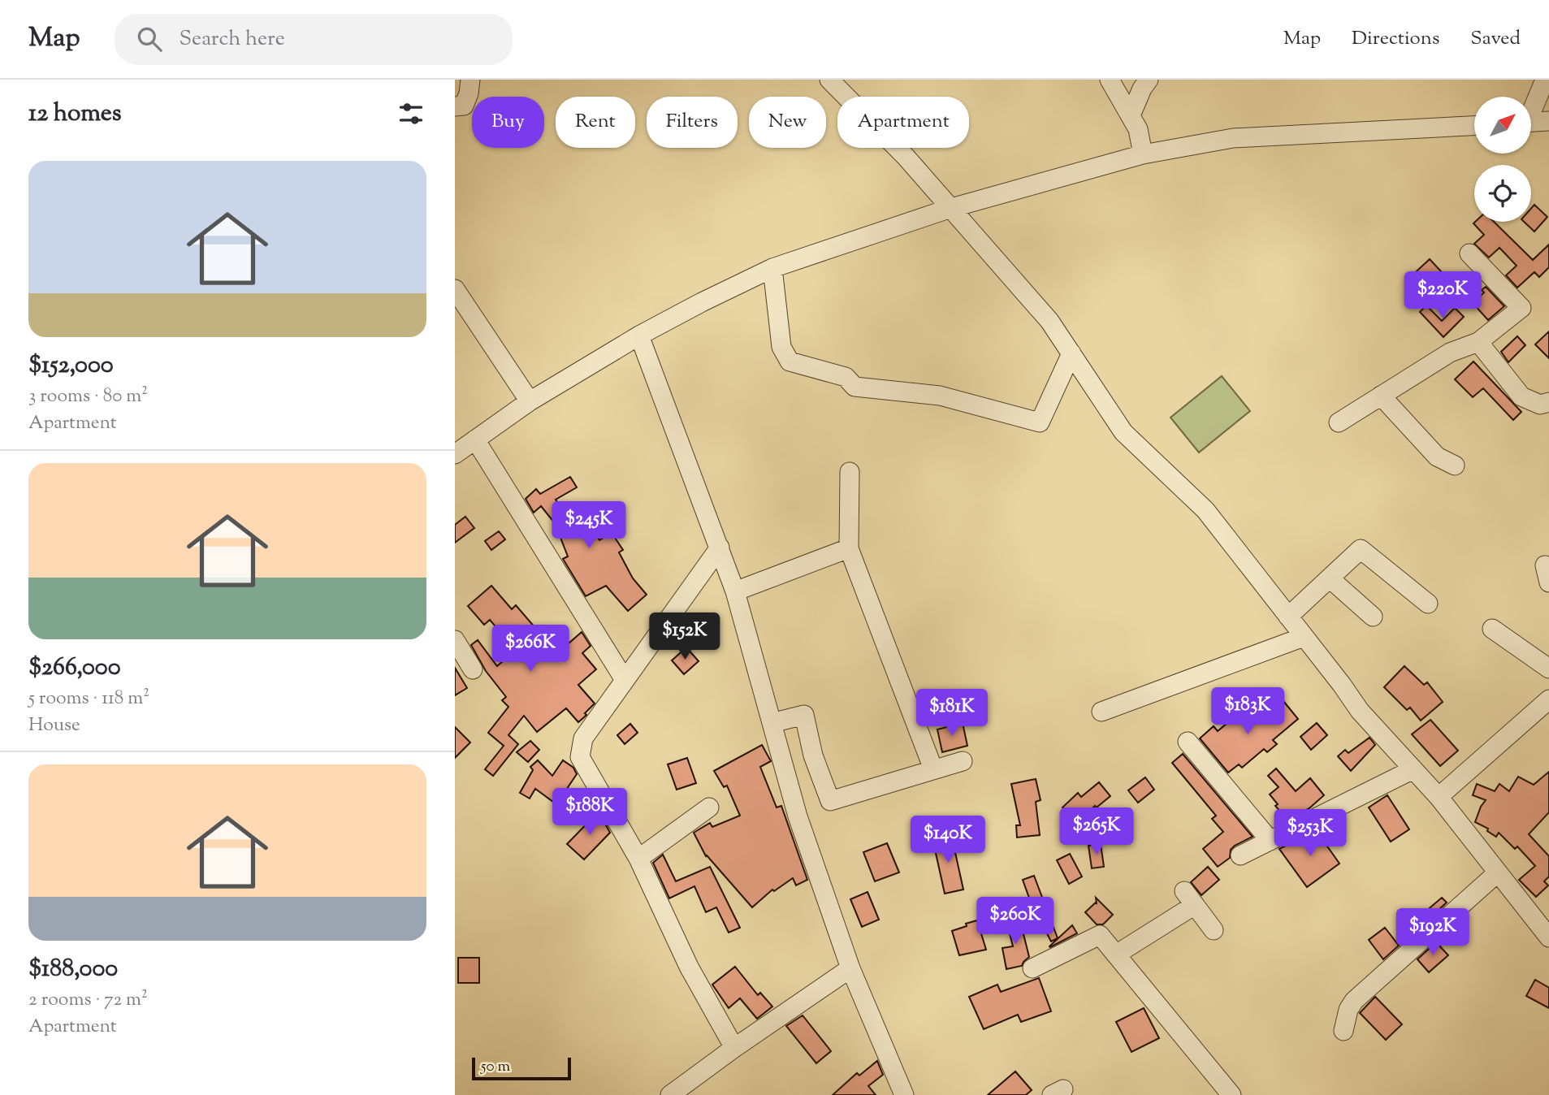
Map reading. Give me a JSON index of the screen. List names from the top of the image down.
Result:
{
  "scale_bar": "50 m",
  "north": "top right",
  "page": {
    "header": "Map",
    "search": "Search here",
    "nav": ["Map", "Directions", "Saved"],
    "heading": "12 homes",
    "chip": [
      "Buy",
      "Rent",
      "Filters",
      "New",
      "Apartment"
    ],
    "list": [
      {
        "name": "$152,000",
        "note": "3 rooms · 80 m² · Apartment"
      },
      {
        "name": "$266,000",
        "note": "5 rooms · 118 m² · House"
      },
      {
        "name": "$188,000",
        "note": "2 rooms · 72 m² · Apartment"
      }
    ],
    "price": [
      "$220K",
      "$245K",
      "$152K",
      "$266K",
      "$183K",
      "$181K",
      "$188K",
      "$265K",
      "$253K",
      "$140K",
      "$260K",
      "$192K"
    ],
    "scale": "50 m"
  }
}
